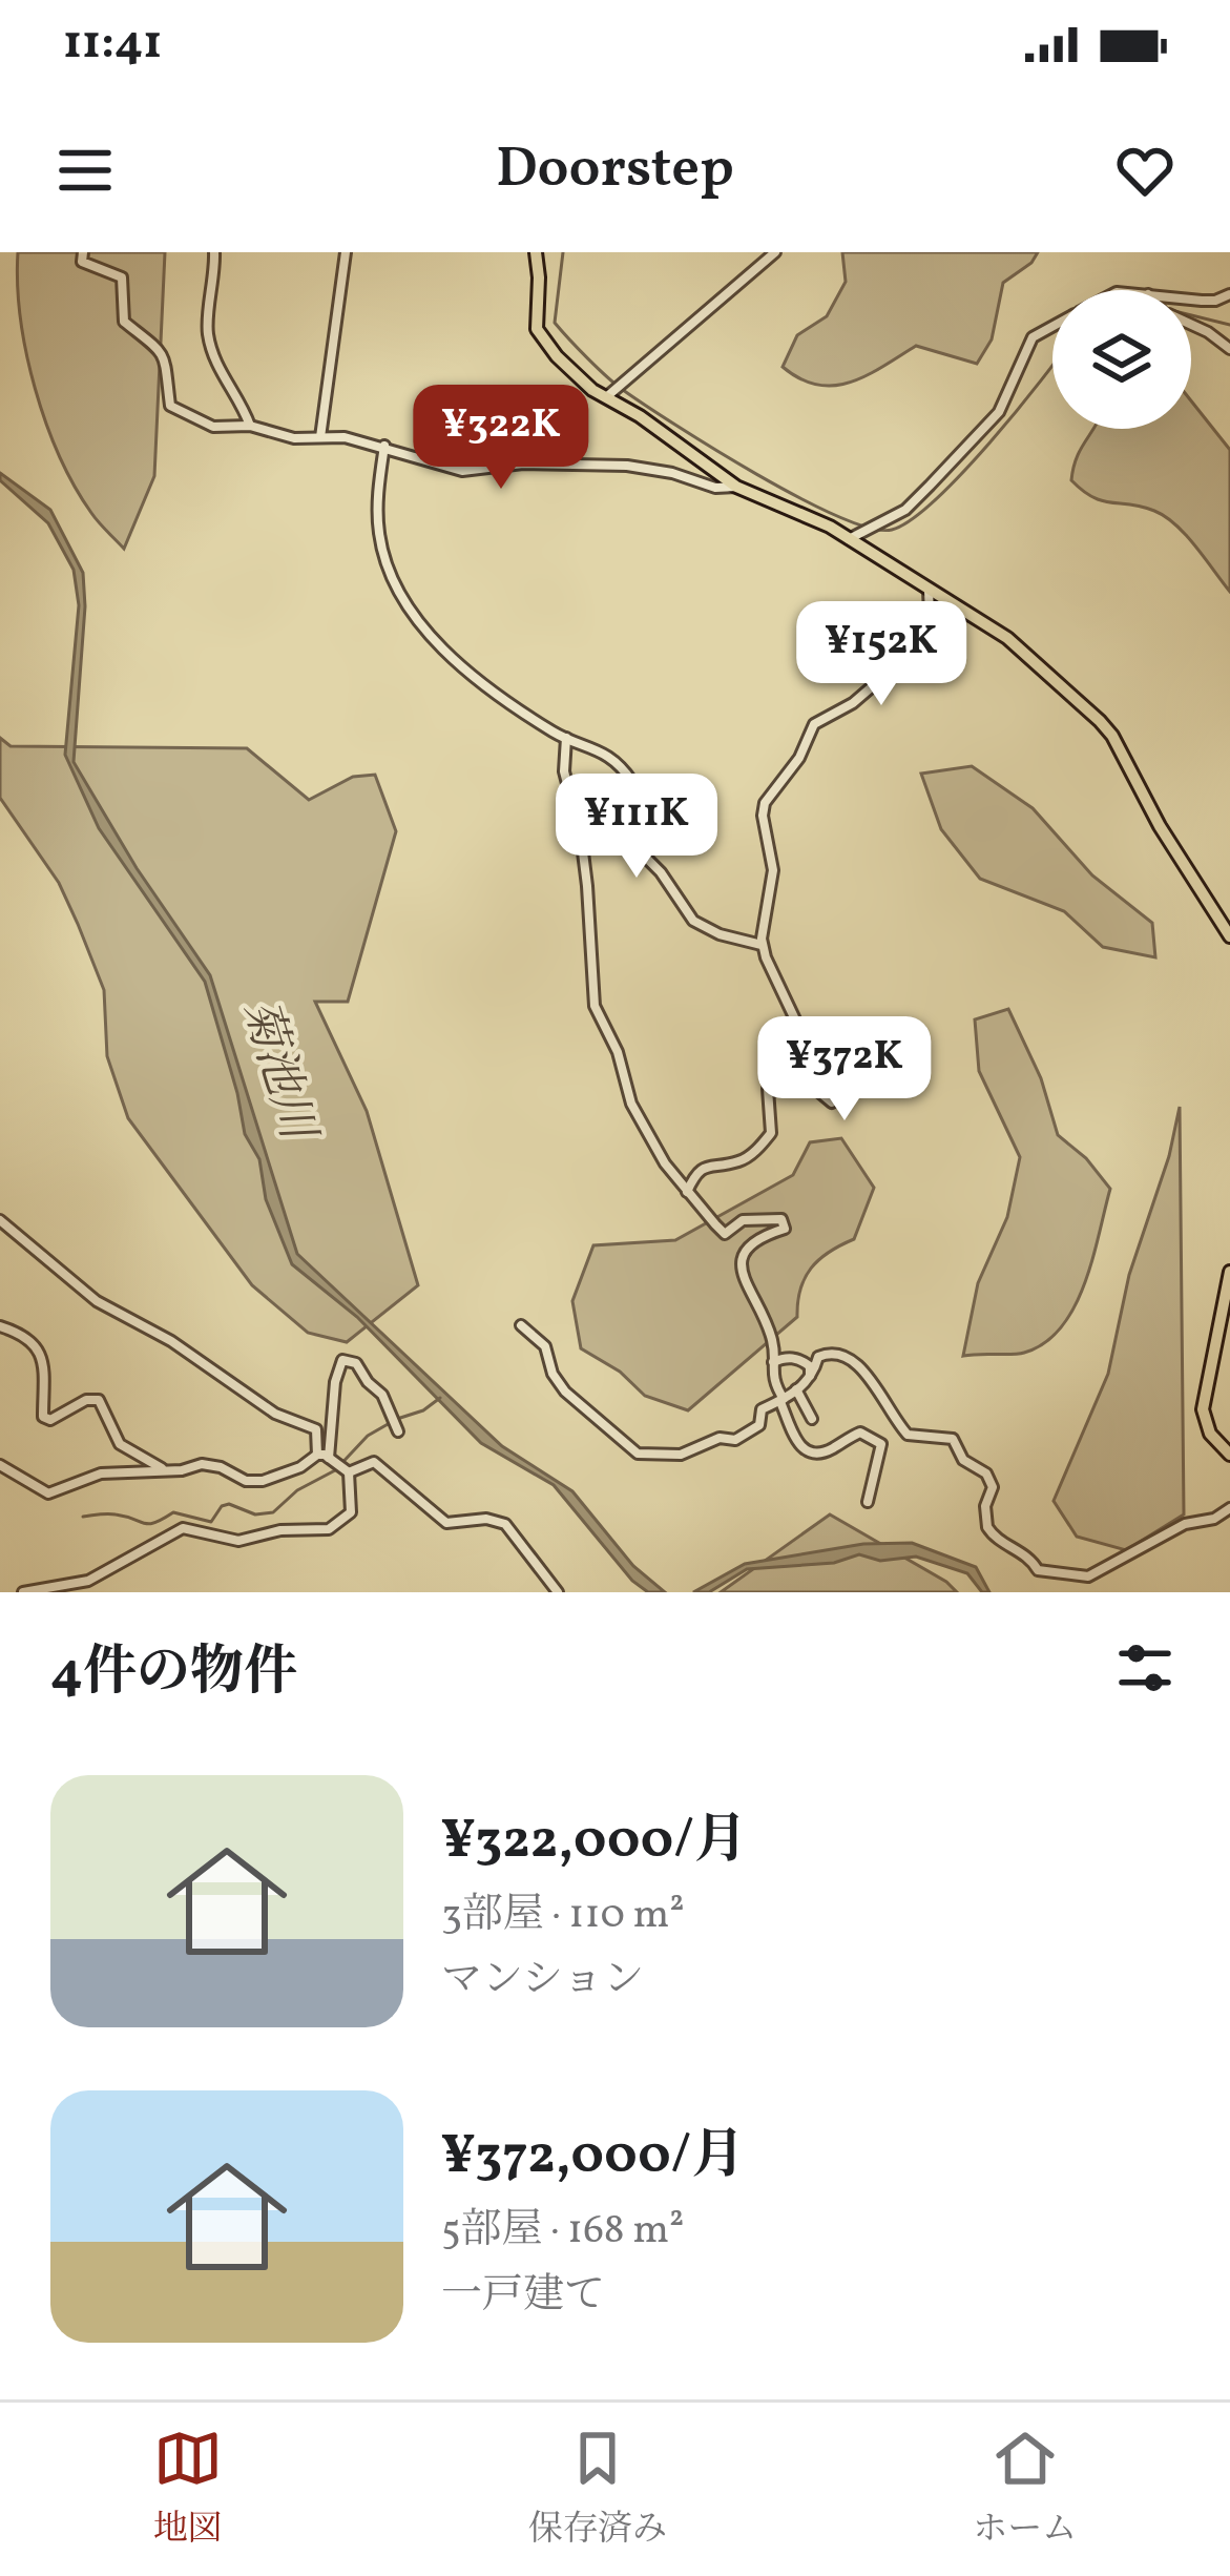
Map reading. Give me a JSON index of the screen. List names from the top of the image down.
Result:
{
  "water": ["菊池川"],
  "page": {
    "status": "11:41",
    "header": "Doorstep",
    "price": [
      "¥322K",
      "¥152K",
      "¥111K",
      "¥372K"
    ],
    "heading": "4件の物件",
    "list": [
      {
        "name": "¥322,000/月",
        "note": "3部屋 · 110 m² · マンション"
      },
      {
        "name": "¥372,000/月",
        "note": "5部屋 · 168 m² · 一戸建て"
      }
    ],
    "tabs": ["地図", "保存済み", "ホーム"]
  }
}
